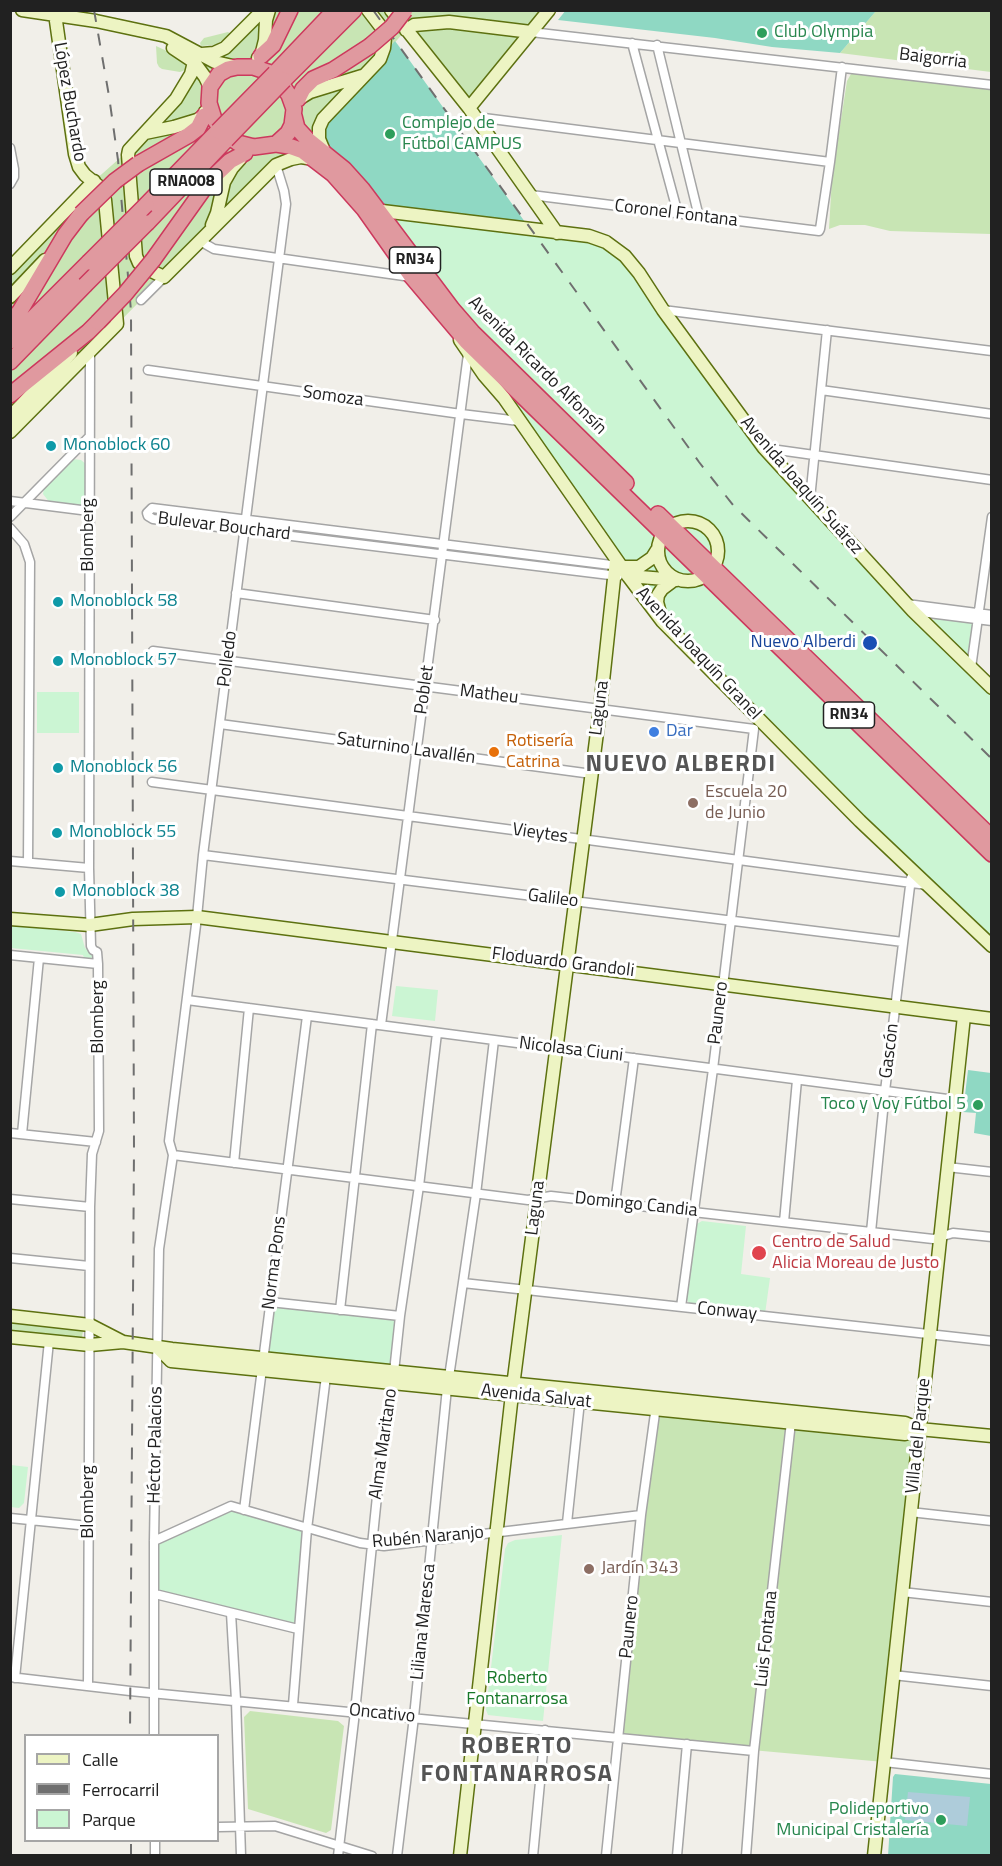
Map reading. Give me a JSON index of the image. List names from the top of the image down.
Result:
{
  "streets": {
    "highway": ["RNA008", "RN34", "Avenida Ricardo Alfonsín"],
    "street": [
      "Baigorria",
      "López Buchardo",
      "Coronel Fontana",
      "Somoza",
      "Avenida Joaquín Suárez",
      "Bulevar Bouchard",
      "Blomberg",
      "Avenida Joaquín Granel",
      "Polledo",
      "Poblet",
      "Matheu",
      "Laguna",
      "Saturnino Lavallén",
      "Vieytes",
      "Galileo",
      "Floduardo Grandoli",
      "Paunero",
      "Nicolasa Ciuni",
      "Gascón",
      "Domingo Candia",
      "Norma Pons",
      "Conway",
      "Avenida Salvat",
      "Villa del Parque",
      "Alma Maritano",
      "Héctor Palacios",
      "Rubén Naranjo",
      "Liliana Maresca",
      "Luis Fontana",
      "Oncativo"
    ]
  },
  "crossings": [
    ["López Buchardo", "Blomberg"],
    ["Coronel Fontana", "Avenida Ricardo Alfonsín"],
    ["Coronel Fontana", "Avenida Joaquín Suárez"],
    ["RN34", "Avenida Ricardo Alfonsín"],
    ["Avenida Ricardo Alfonsín", "Avenida Joaquín Granel"],
    ["Somoza", "Avenida Joaquín Granel"],
    ["Somoza", "Polledo"],
    ["Somoza", "Poblet"],
    ["Bulevar Bouchard", "Avenida Joaquín Granel"],
    ["Bulevar Bouchard", "Polledo"],
    ["Bulevar Bouchard", "Poblet"],
    ["Bulevar Bouchard", "Laguna"],
    ["Blomberg", "Floduardo Grandoli"],
    ["Blomberg", "Avenida Salvat"],
    ["Blomberg", "Oncativo"],
    ["Avenida Joaquín Granel", "Poblet"],
    ["Avenida Joaquín Granel", "Matheu"],
    ["Avenida Joaquín Granel", "Laguna"],
    ["Avenida Joaquín Granel", "Vieytes"],
    ["Avenida Joaquín Granel", "Paunero"],
    ["Avenida Joaquín Granel", "Gascón"],
    ["Polledo", "Matheu"],
    ["Polledo", "Saturnino Lavallén"],
    ["Polledo", "Vieytes"],
    ["Polledo", "Galileo"],
    ["Polledo", "Floduardo Grandoli"],
    ["Polledo", "Nicolasa Ciuni"],
    ["Polledo", "Domingo Candia"],
    ["Polledo", "Héctor Palacios"],
    ["Poblet", "Matheu"],
    ["Poblet", "Saturnino Lavallén"],
    ["Poblet", "Vieytes"],
    ["Poblet", "Galileo"],
    ["Poblet", "Floduardo Grandoli"],
    ["Poblet", "Nicolasa Ciuni"],
    ["Poblet", "Domingo Candia"],
    ["Matheu", "Laguna"],
    ["Matheu", "Paunero"],
    ["Laguna", "Saturnino Lavallén"],
    ["Laguna", "Vieytes"],
    ["Laguna", "Galileo"],
    ["Laguna", "Floduardo Grandoli"],
    ["Laguna", "Nicolasa Ciuni"],
    ["Laguna", "Domingo Candia"],
    ["Laguna", "Conway"],
    ["Laguna", "Avenida Salvat"],
    ["Laguna", "Rubén Naranjo"],
    ["Laguna", "Oncativo"],
    ["Vieytes", "Paunero"],
    ["Vieytes", "Gascón"],
    ["Galileo", "Paunero"],
    ["Galileo", "Gascón"],
    ["Floduardo Grandoli", "Paunero"],
    ["Floduardo Grandoli", "Gascón"],
    ["Floduardo Grandoli", "Villa del Parque"],
    ["Paunero", "Nicolasa Ciuni"],
    ["Paunero", "Domingo Candia"],
    ["Paunero", "Conway"],
    ["Paunero", "Avenida Salvat"],
    ["Paunero", "Rubén Naranjo"],
    ["Paunero", "Oncativo"],
    ["Nicolasa Ciuni", "Gascón"],
    ["Nicolasa Ciuni", "Norma Pons"],
    ["Nicolasa Ciuni", "Villa del Parque"],
    ["Nicolasa Ciuni", "Alma Maritano"],
    ["Nicolasa Ciuni", "Liliana Maresca"],
    ["Gascón", "Domingo Candia"],
    ["Domingo Candia", "Norma Pons"],
    ["Domingo Candia", "Villa del Parque"],
    ["Domingo Candia", "Alma Maritano"],
    ["Domingo Candia", "Héctor Palacios"],
    ["Domingo Candia", "Liliana Maresca"],
    ["Norma Pons", "Avenida Salvat"],
    ["Norma Pons", "Rubén Naranjo"],
    ["Conway", "Villa del Parque"],
    ["Conway", "Liliana Maresca"],
    ["Avenida Salvat", "Villa del Parque"],
    ["Avenida Salvat", "Alma Maritano"],
    ["Avenida Salvat", "Héctor Palacios"],
    ["Avenida Salvat", "Liliana Maresca"],
    ["Avenida Salvat", "Luis Fontana"],
    ["Alma Maritano", "Rubén Naranjo"],
    ["Alma Maritano", "Oncativo"],
    ["Héctor Palacios", "Rubén Naranjo"],
    ["Héctor Palacios", "Oncativo"],
    ["Rubén Naranjo", "Liliana Maresca"],
    ["Liliana Maresca", "Oncativo"],
    ["Luis Fontana", "Oncativo"]
  ],
  "districts": ["NUEVO ALBERDI", "ROBERTO FONTANARROSA"],
  "parks": ["Roberto Fontanarrosa"],
  "places": [
    "Club Olympia",
    "Complejo de Fútbol CAMPUS",
    "Monoblock 60",
    "Monoblock 58",
    "Nuevo Alberdi",
    "Monoblock 57",
    "Dar",
    "Rotisería Catrina",
    "Monoblock 56",
    "Escuela 20 de Junio",
    "Monoblock 55",
    "Monoblock 38",
    "Toco y Voy Fútbol 5",
    "Centro de Salud Alicia Moreau de Justo",
    "Jardín 343",
    "Polideportivo Municipal Cristalería"
  ],
  "legend": ["Calle", "Ferrocarril", "Parque"]
}
